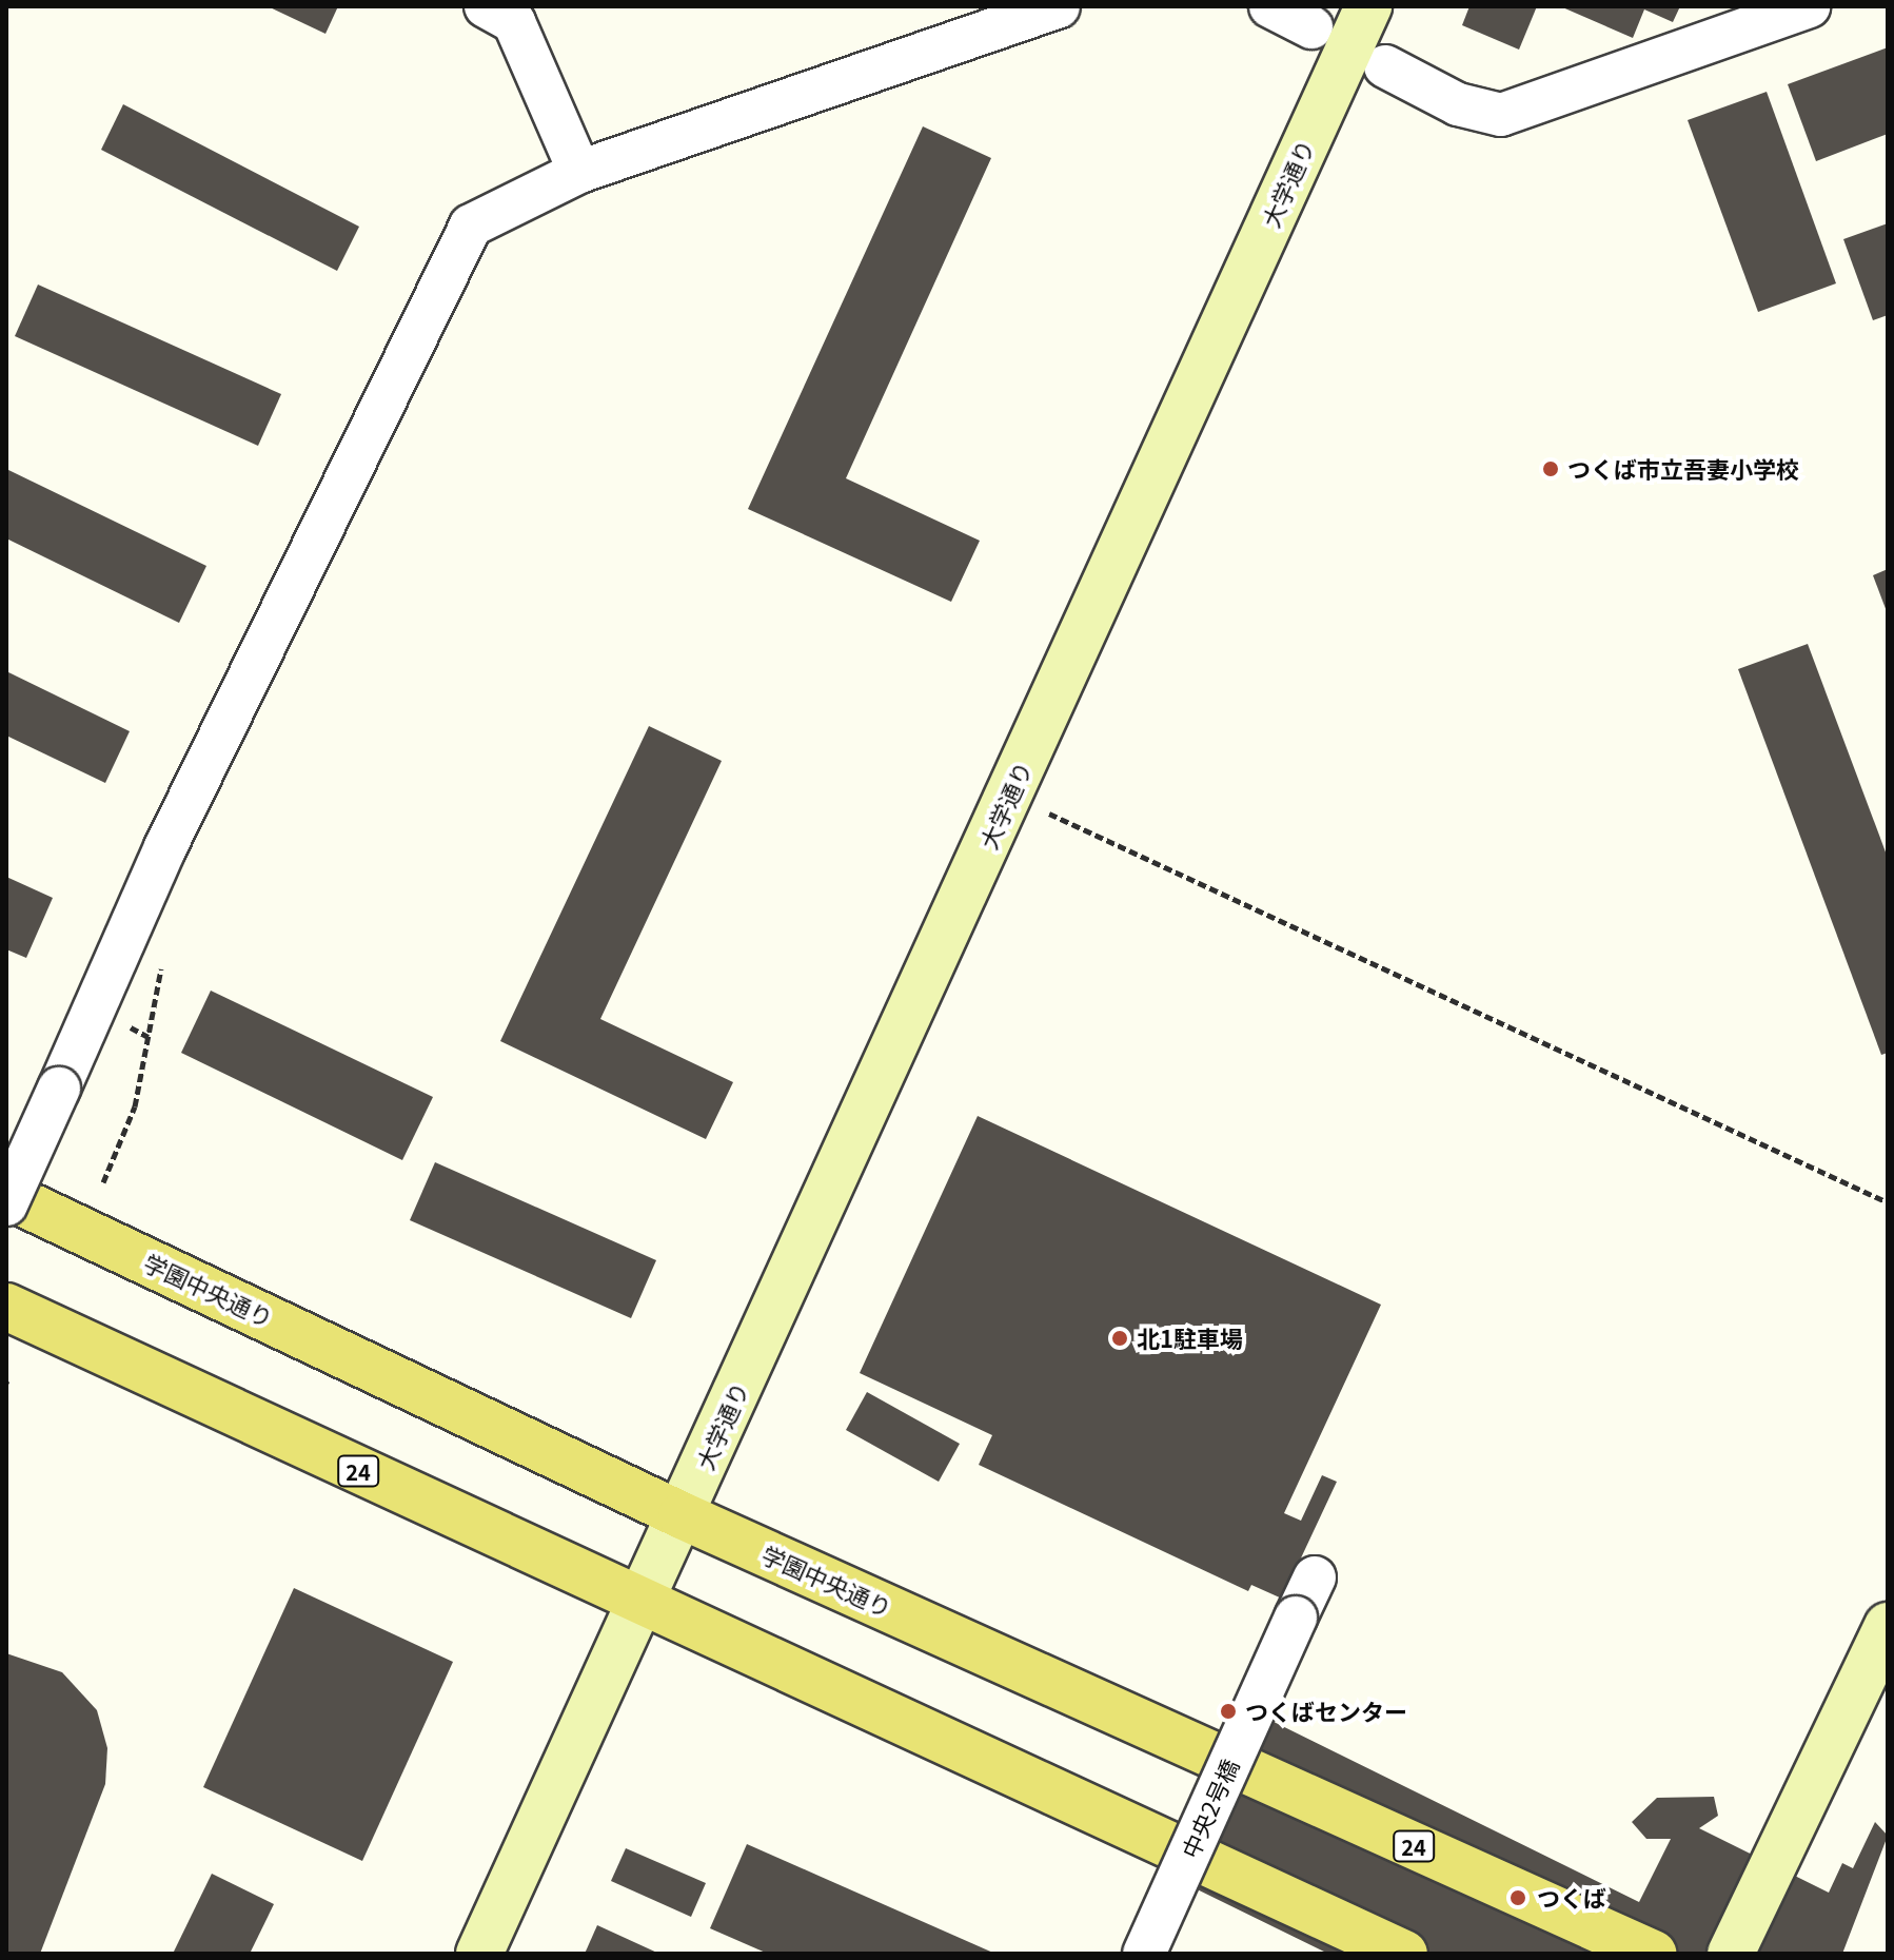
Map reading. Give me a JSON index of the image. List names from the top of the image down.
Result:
{
  "streets": {
    "main road": ["学園中央通り", "24"],
    "street": ["大学通り", "中央2号橋"]
  },
  "crossings": [
    ["大学通り", "学園中央通り"],
    ["大学通り", "24"]
  ],
  "places": [
    "つくば市立吾妻小学校",
    "北1駐車場",
    "つくばセンター",
    "つくば"
  ]
}
